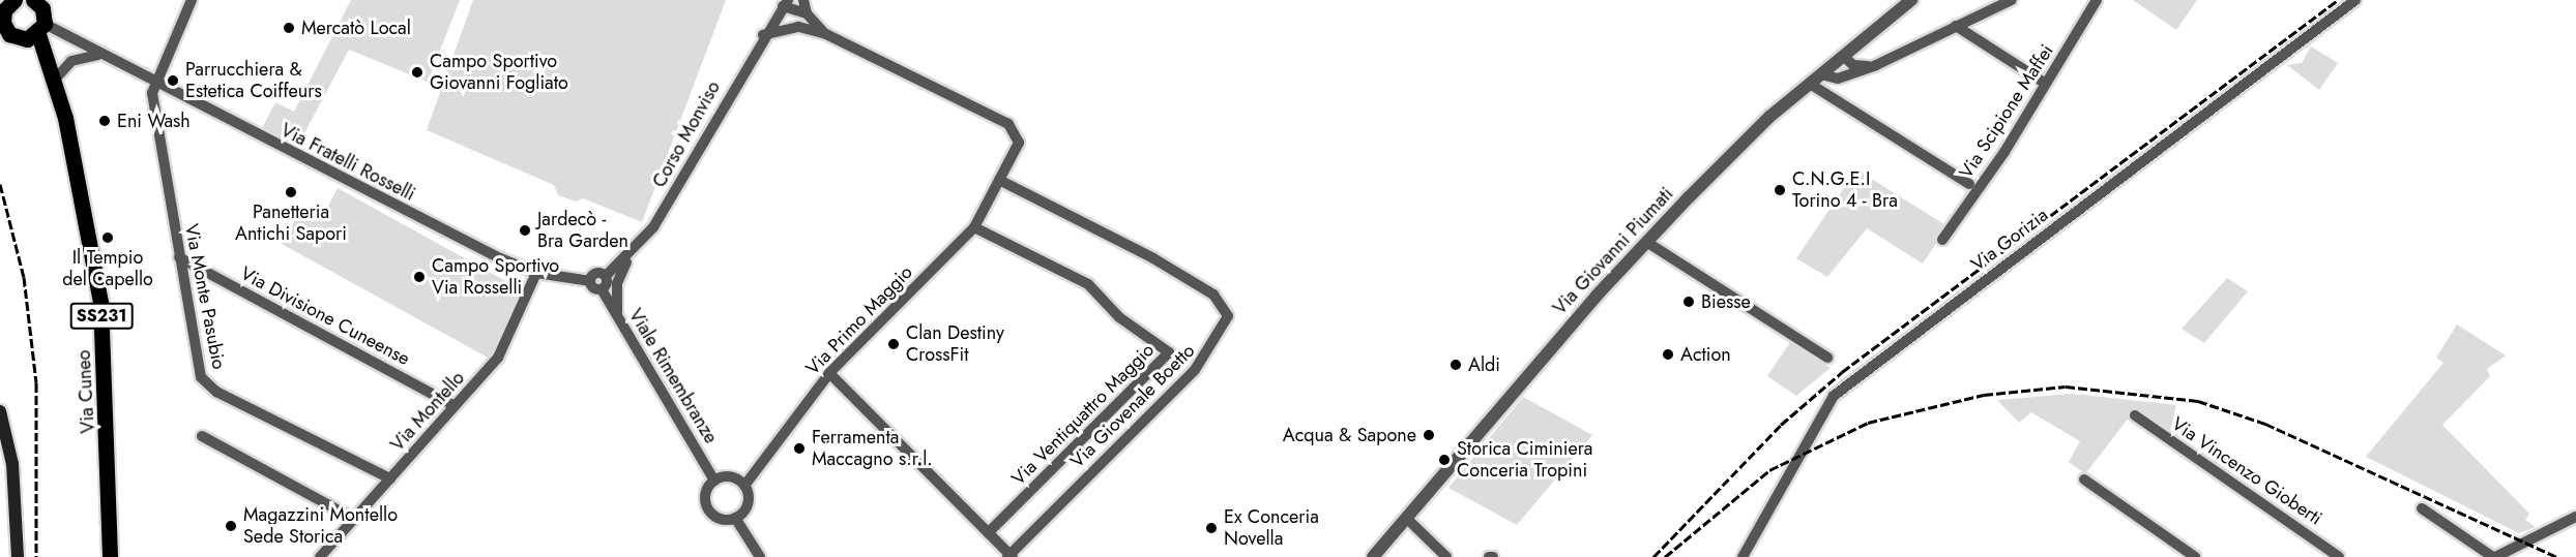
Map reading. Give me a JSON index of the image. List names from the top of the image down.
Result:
{
  "streets": {
    "main road": ["SS231", "Via Cuneo"],
    "street": [
      "Via Scipione Maffei",
      "Corso Monviso",
      "Via Fratelli Rosselli",
      "Via Gorizia",
      "Via Giovanni Piumati",
      "Via Monte Pasubio",
      "Via Divisione Cuneense",
      "Via Primo Maggio",
      "Viale Rimembranze",
      "Via Giovenale Boetto",
      "Via Montello",
      "Via Ventiquattro Maggio",
      "Via Vincenzo Gioberti"
    ]
  },
  "crossings": [
    ["Corso Monviso", "Via Primo Maggio"],
    ["Via Fratelli Rosselli", "Via Monte Pasubio"],
    ["Via Fratelli Rosselli", "Via Cuneo"],
    ["Via Fratelli Rosselli", "Via Montello"],
    ["Via Monte Pasubio", "Via Divisione Cuneense"],
    ["Via Monte Pasubio", "Via Montello"],
    ["Via Divisione Cuneense", "Via Montello"],
    ["Via Primo Maggio", "Viale Rimembranze"],
    ["Via Primo Maggio", "Via Giovenale Boetto"],
    ["Via Primo Maggio", "Via Ventiquattro Maggio"]
  ],
  "places": [
    "Mercatò Local",
    "Campo Sportivo Giovanni Fogliato",
    "Parrucchiera & Estetica Coiffeurs",
    "Eni Wash",
    "C.N.G.E.I Torino 4 - Bra",
    "Panetteria Antichi Sapori",
    "Jardecò - Bra Garden",
    "Il Tempio del Capello",
    "Campo Sportivo Via Rosselli",
    "Biesse",
    "Clan Destiny CrossFit",
    "Action",
    "Aldi",
    "Acqua & Sapone",
    "Ferramenta Maccagno s.r.l.",
    "Storica Ciminiera Conceria Tropini",
    "Magazzini Montello Sede Storica",
    "Ex Conceria Novella"
  ]
}
